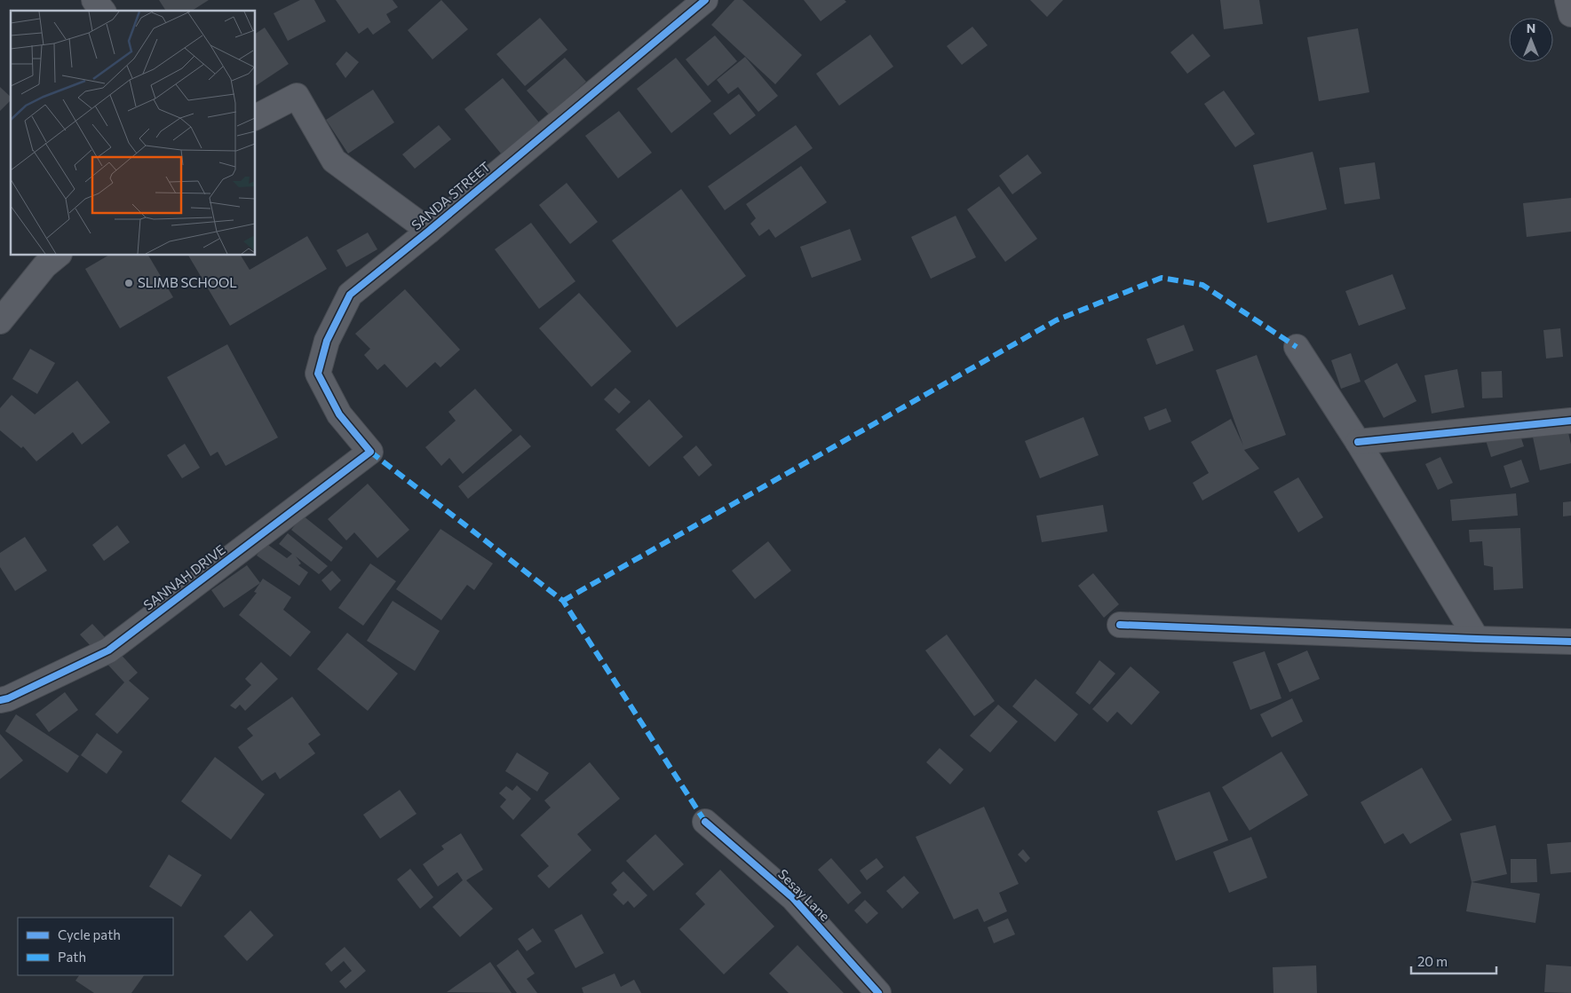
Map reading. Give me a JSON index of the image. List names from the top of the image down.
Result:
{
  "streets": {
    "street": ["SANDA STREET", "SANNAH DRIVE", "Sesay Lane"]
  },
  "crossings": [
    ["SANDA STREET", "SANNAH DRIVE"]
  ],
  "places": ["SLIMB SCHOOL"],
  "legend": ["Cycle path", "Path"],
  "scale_bar": "20 m",
  "north": "top"
}
